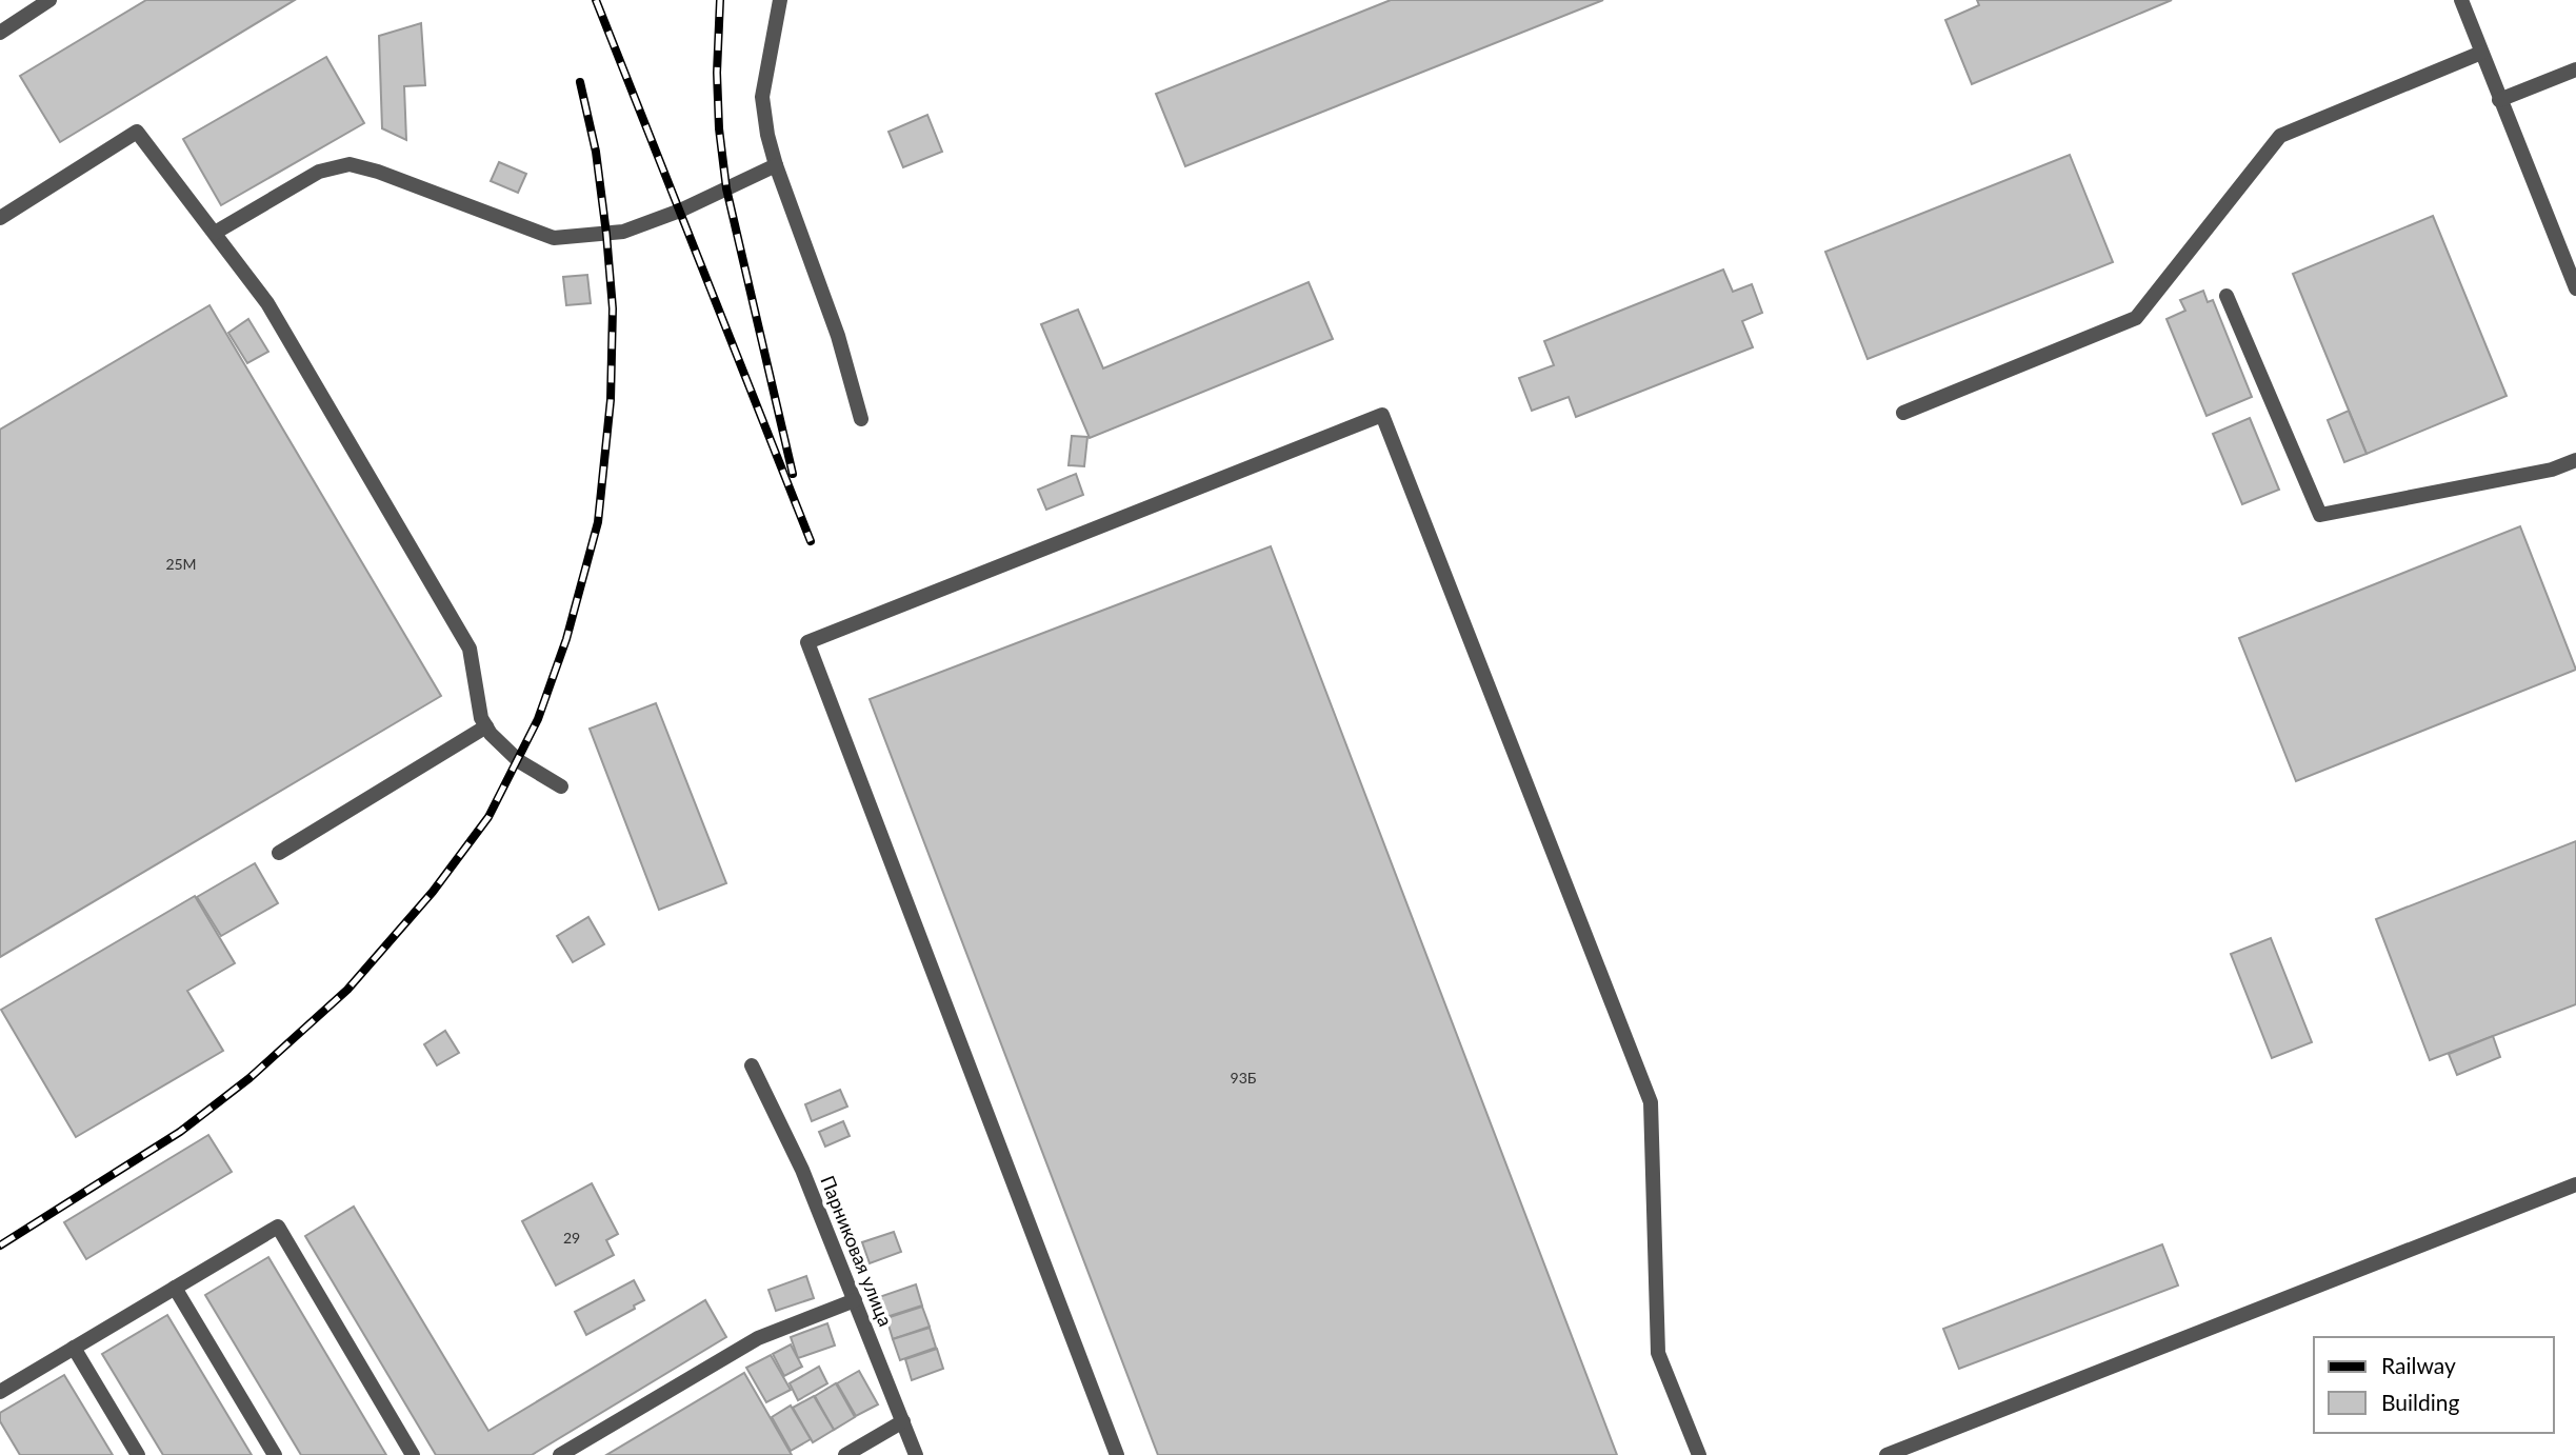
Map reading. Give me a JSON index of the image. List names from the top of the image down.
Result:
{
  "streets": {
    "lane": ["Парниковая улица"]
  },
  "house_numbers": ["25М", "93Б", "29"],
  "legend": ["Railway", "Building"]
}
